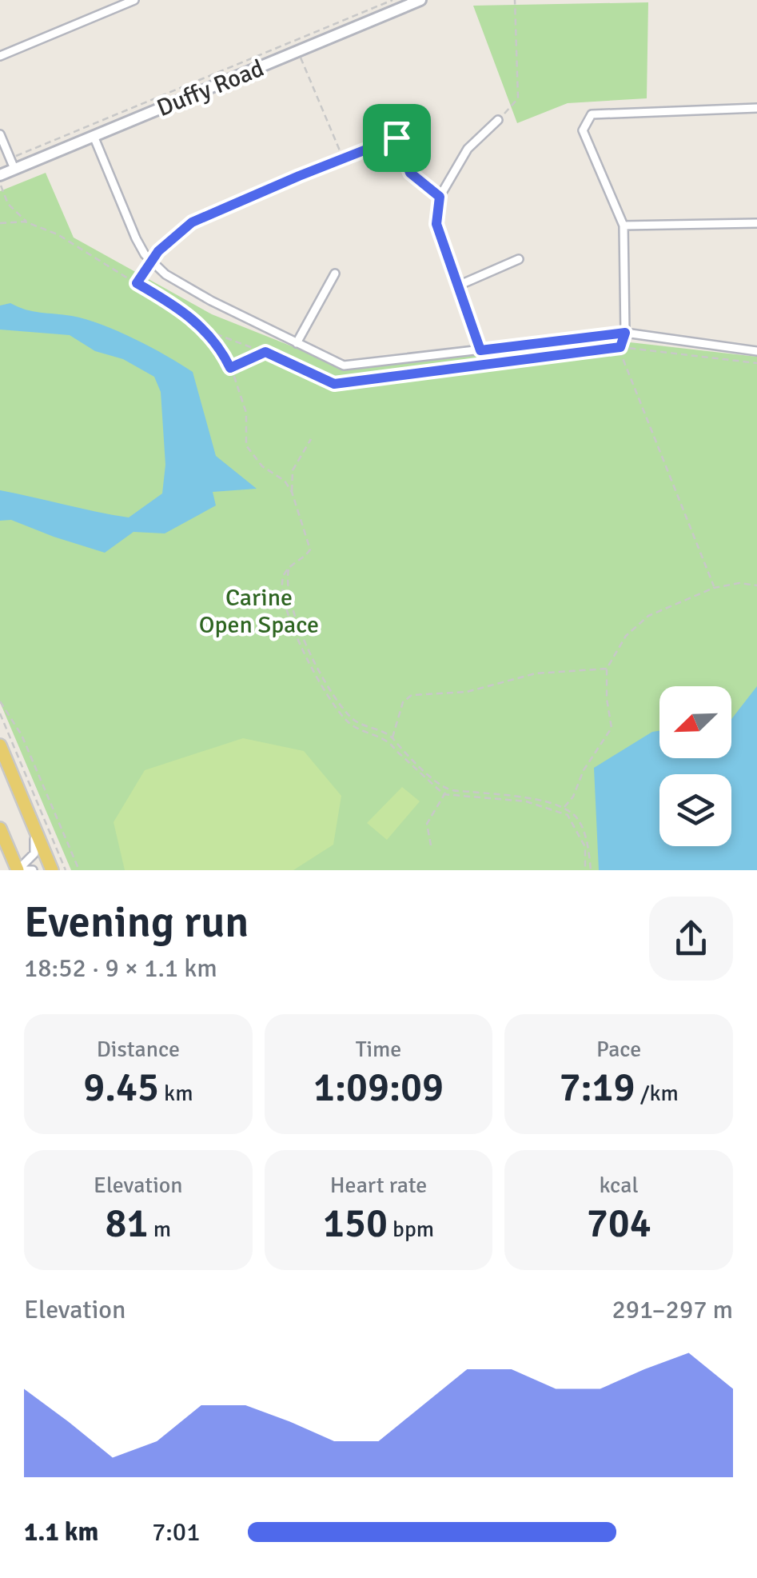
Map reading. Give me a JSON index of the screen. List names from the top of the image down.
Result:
{
  "streets": {
    "main road": ["Duffy Road"]
  },
  "parks": ["Carine Open Space"],
  "north": "bottom left",
  "page": {
    "heading": ["Evening run", "18:52 · 9 × 1.1 km"],
    "stats": [
      ["Distance", "9.45 km"],
      ["Time", "1:09:09"],
      ["Pace", "7:19 /km"],
      ["Elevation", "81 m"],
      ["Heart rate", "150 bpm"],
      ["kcal", "704"]
    ],
    "chart": ["Elevation", "291–297 m"],
    "list": [
      {
        "name": "1.1 km",
        "note": "7:01"
      }
    ]
  }
}
